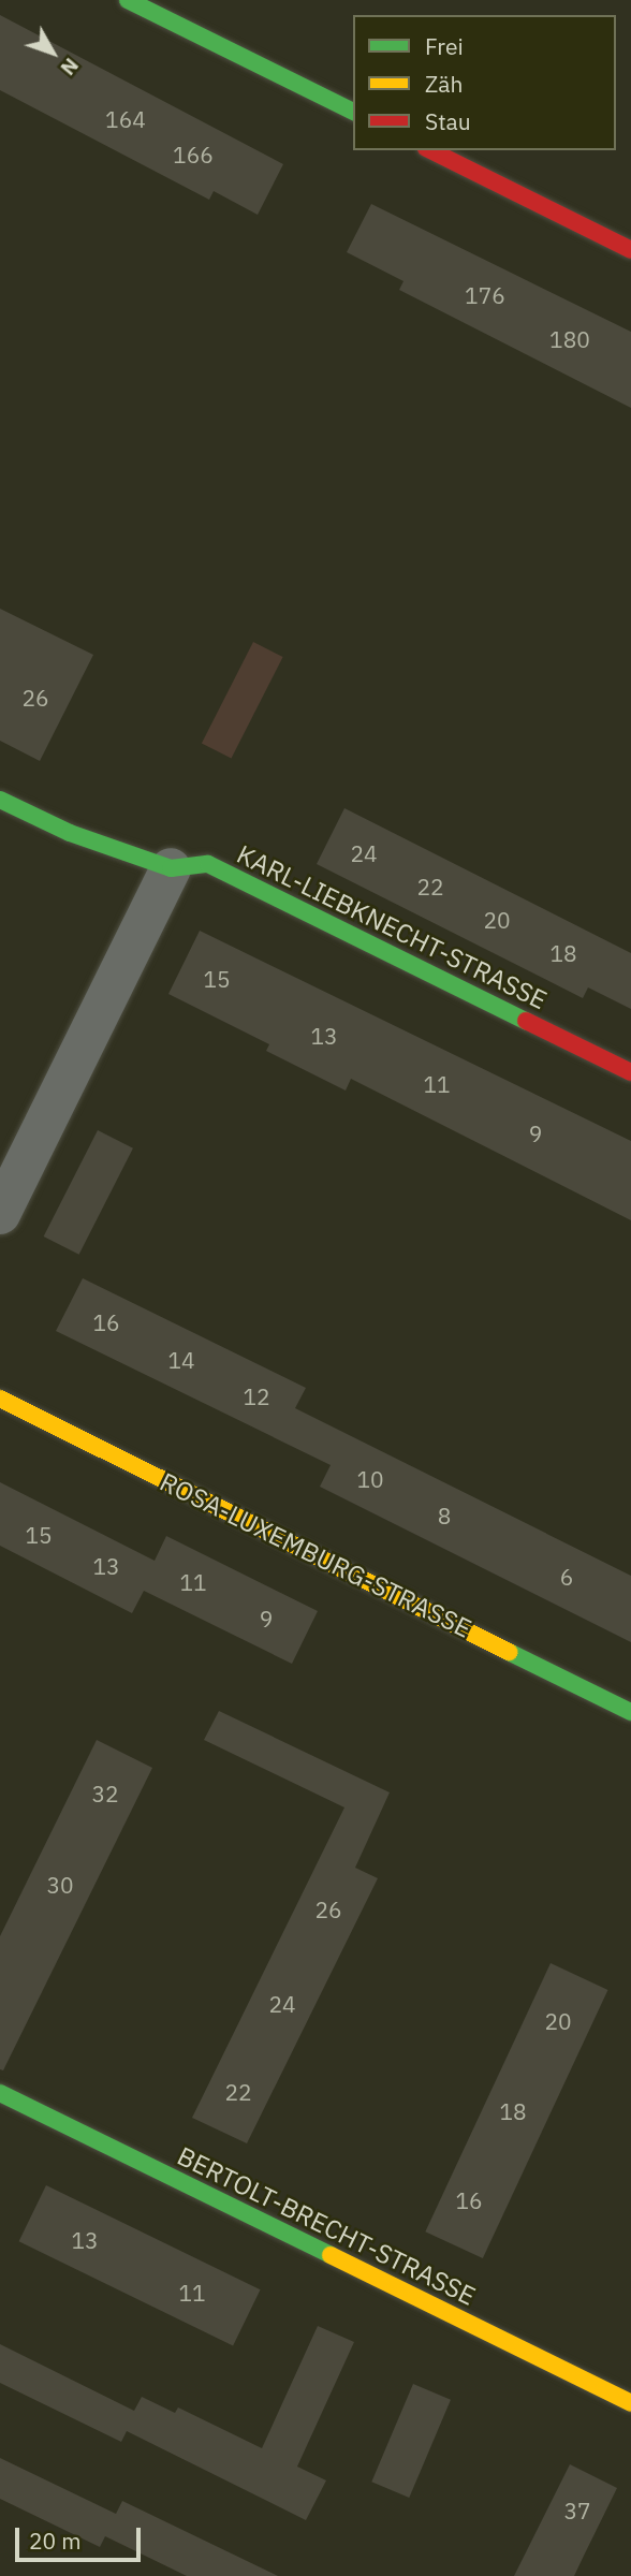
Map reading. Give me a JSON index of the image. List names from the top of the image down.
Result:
{
  "streets": {
    "street": ["KARL-LIEBKNECHT-STRASSE", "ROSA-LUXEMBURG-STRASSE", "BERTOLT-BRECHT-STRASSE"]
  },
  "house_numbers": [
    "164",
    "166",
    "176",
    "180",
    "26",
    "24",
    "22",
    "20",
    "18",
    "15",
    "13",
    "11",
    "9",
    "16",
    "14",
    "12",
    "10",
    "8",
    "15",
    "13",
    "6",
    "11",
    "9",
    "32",
    "30",
    "26",
    "24",
    "20",
    "22",
    "18",
    "16",
    "13",
    "11",
    "37"
  ],
  "legend": ["Frei", "Zäh", "Stau"],
  "scale_bar": "20 m",
  "north": "bottom right"
}
